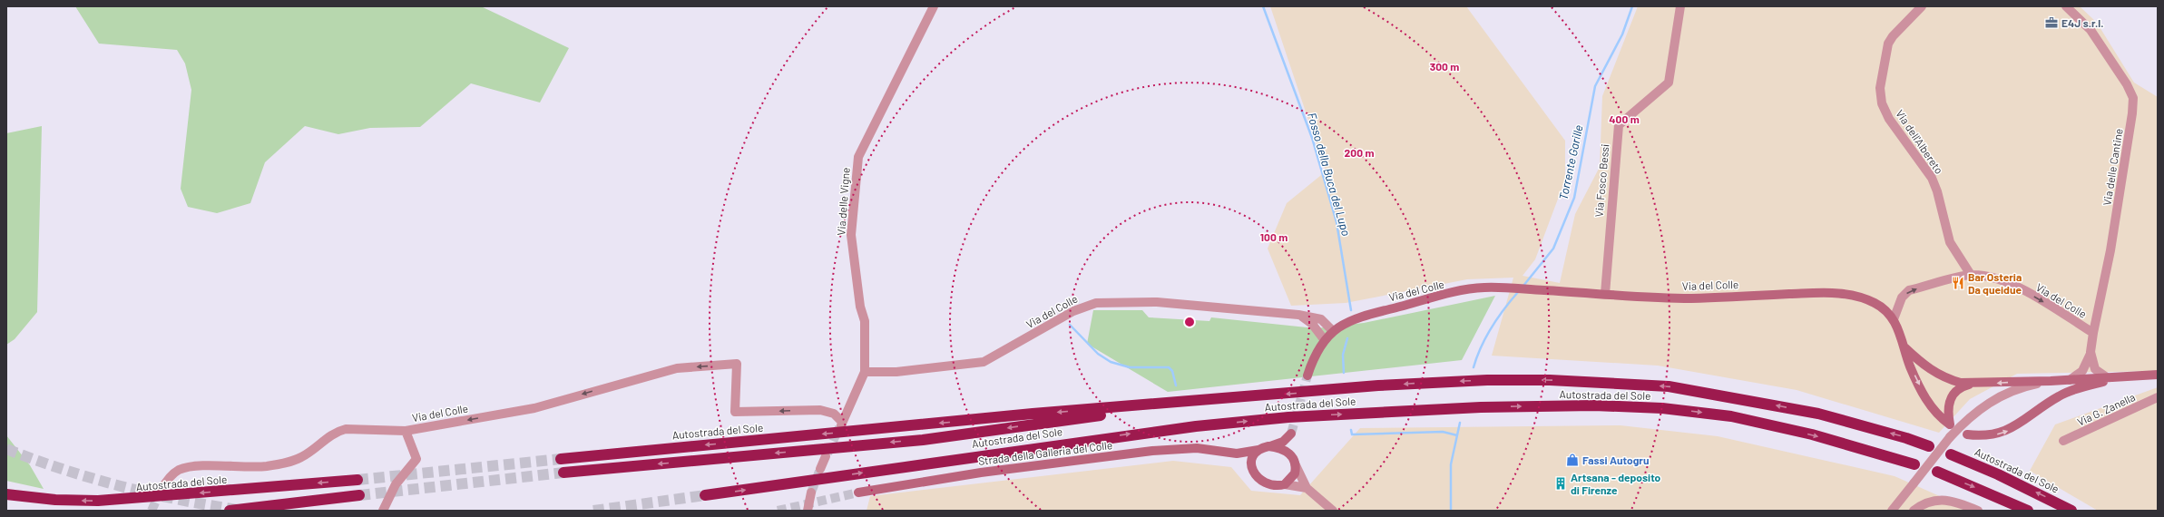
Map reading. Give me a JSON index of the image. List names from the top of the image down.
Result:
{
  "streets": {
    "highway": ["Autostrada del Sole"],
    "main road": ["Via del Colle", "Strada della Galleria del Colle"],
    "street": [
      "Via dell'Albereto",
      "Via delle Cantine",
      "Via Fosco Bessi",
      "Via delle Vigne",
      "Via G. Zanella"
    ]
  },
  "crossings": [
    ["Via dell'Albereto", "Via del Colle"],
    ["Via delle Cantine", "Via del Colle"],
    ["Via Fosco Bessi", "Via del Colle"],
    ["Via delle Vigne", "Via del Colle"]
  ],
  "water": ["Torrente Garille", "Fosso della Buca del Lupo"],
  "places": {
    "office": ["E4J s.r.l."],
    "restaurant": ["Bar Osteria Da queidue"],
    "shop": ["Fassi Autogru"],
    "building": ["Artsana - deposito di Firenze"]
  },
  "rings": [
    "300 m",
    "400 m",
    "200 m",
    "100 m"
  ]
}
